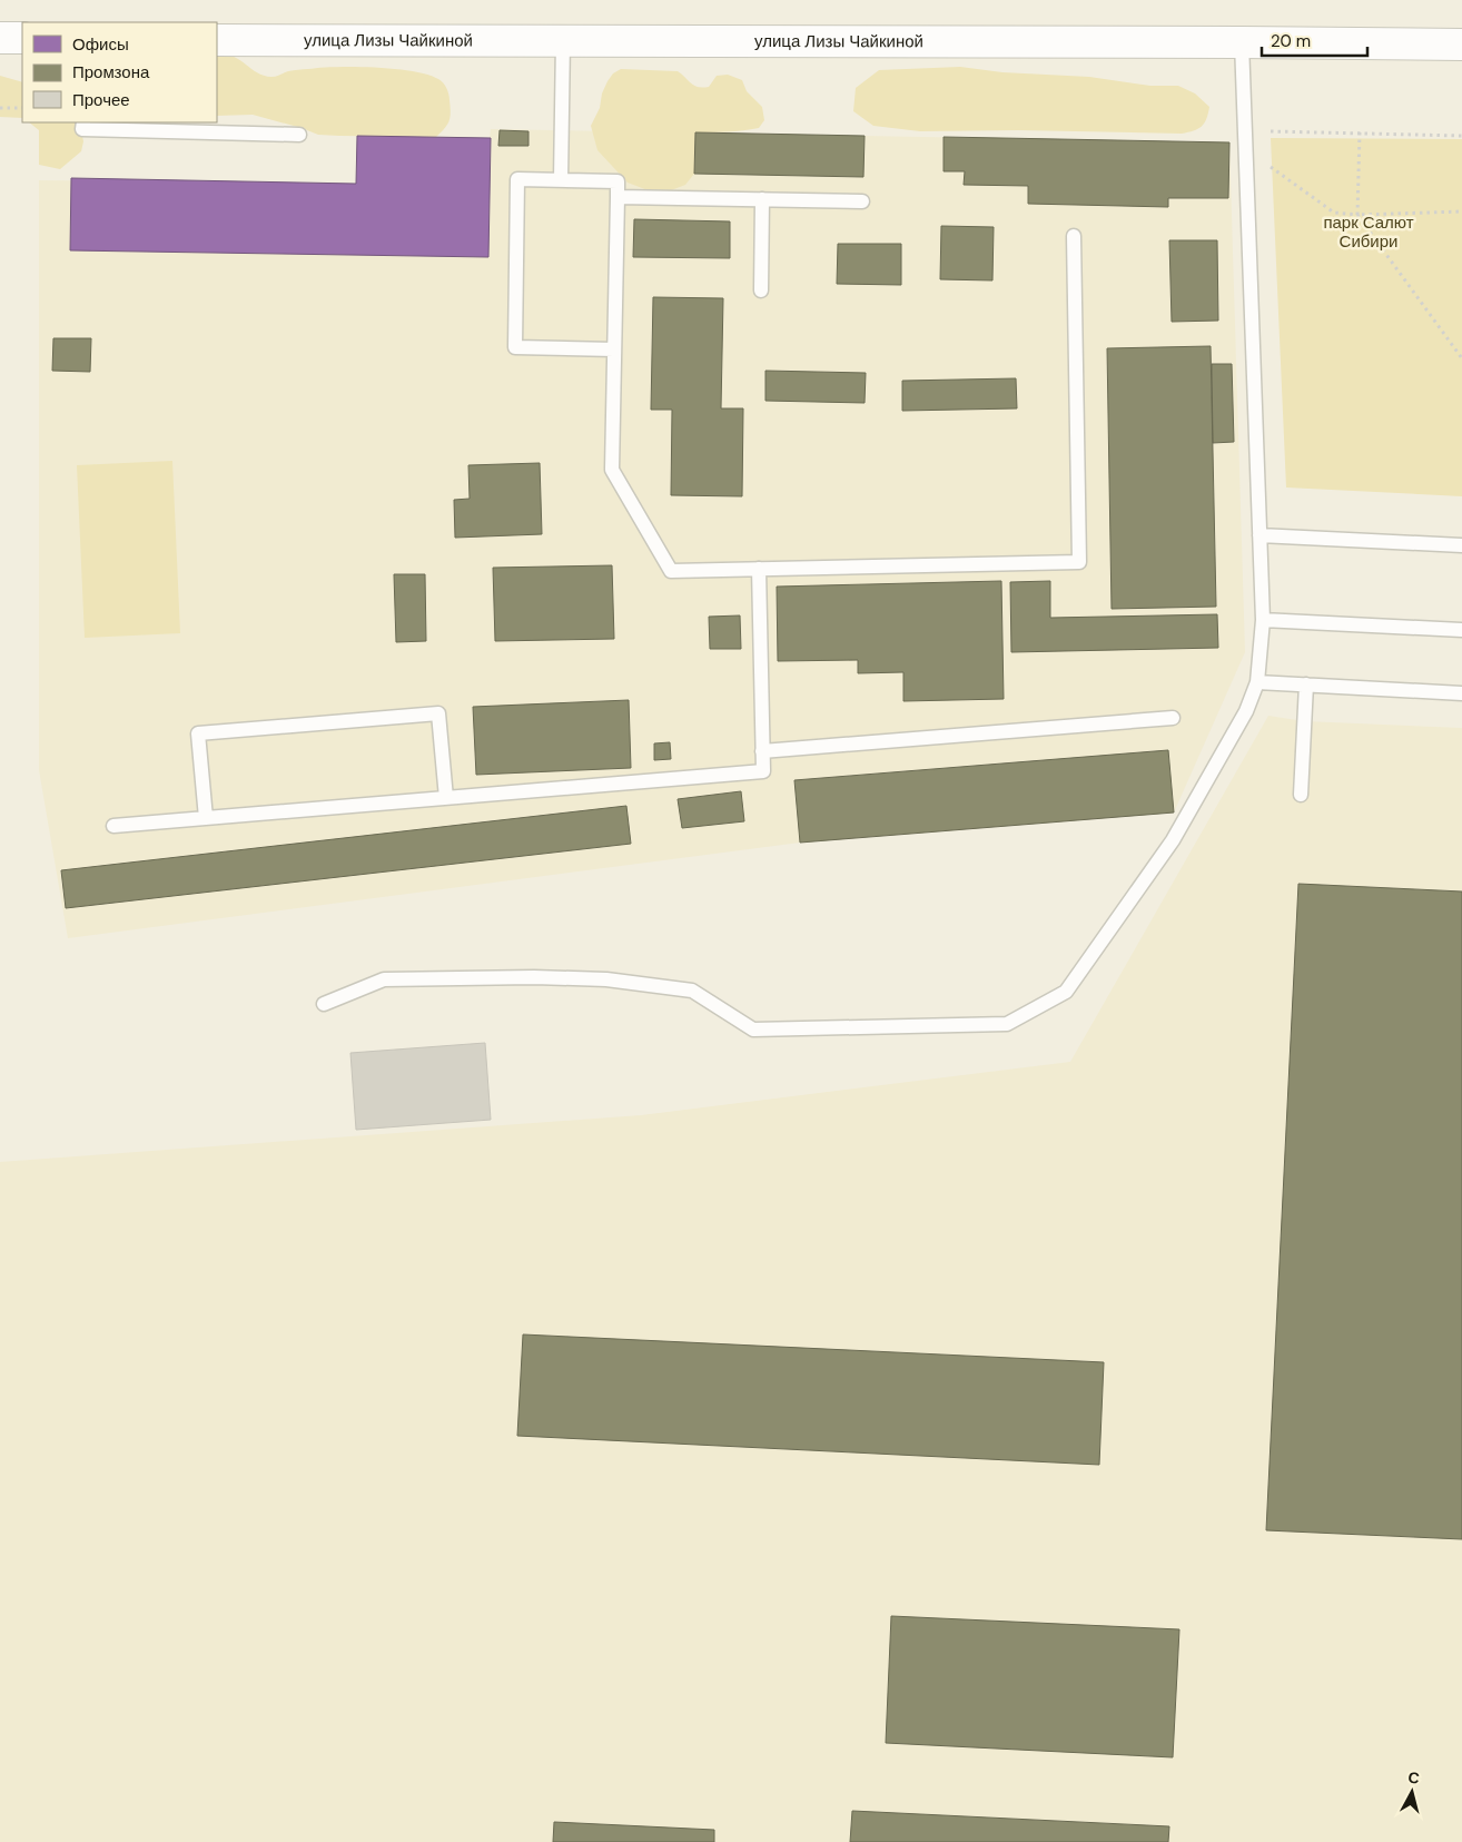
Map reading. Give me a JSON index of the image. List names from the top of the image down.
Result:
{
  "streets": {
    "main road": ["улица Лизы Чайкиной"]
  },
  "parks": ["парк Салют Сибири"],
  "legend": ["Офисы", "Промзона", "Прочее"],
  "scale_bar": "20 m",
  "north": "top"
}
